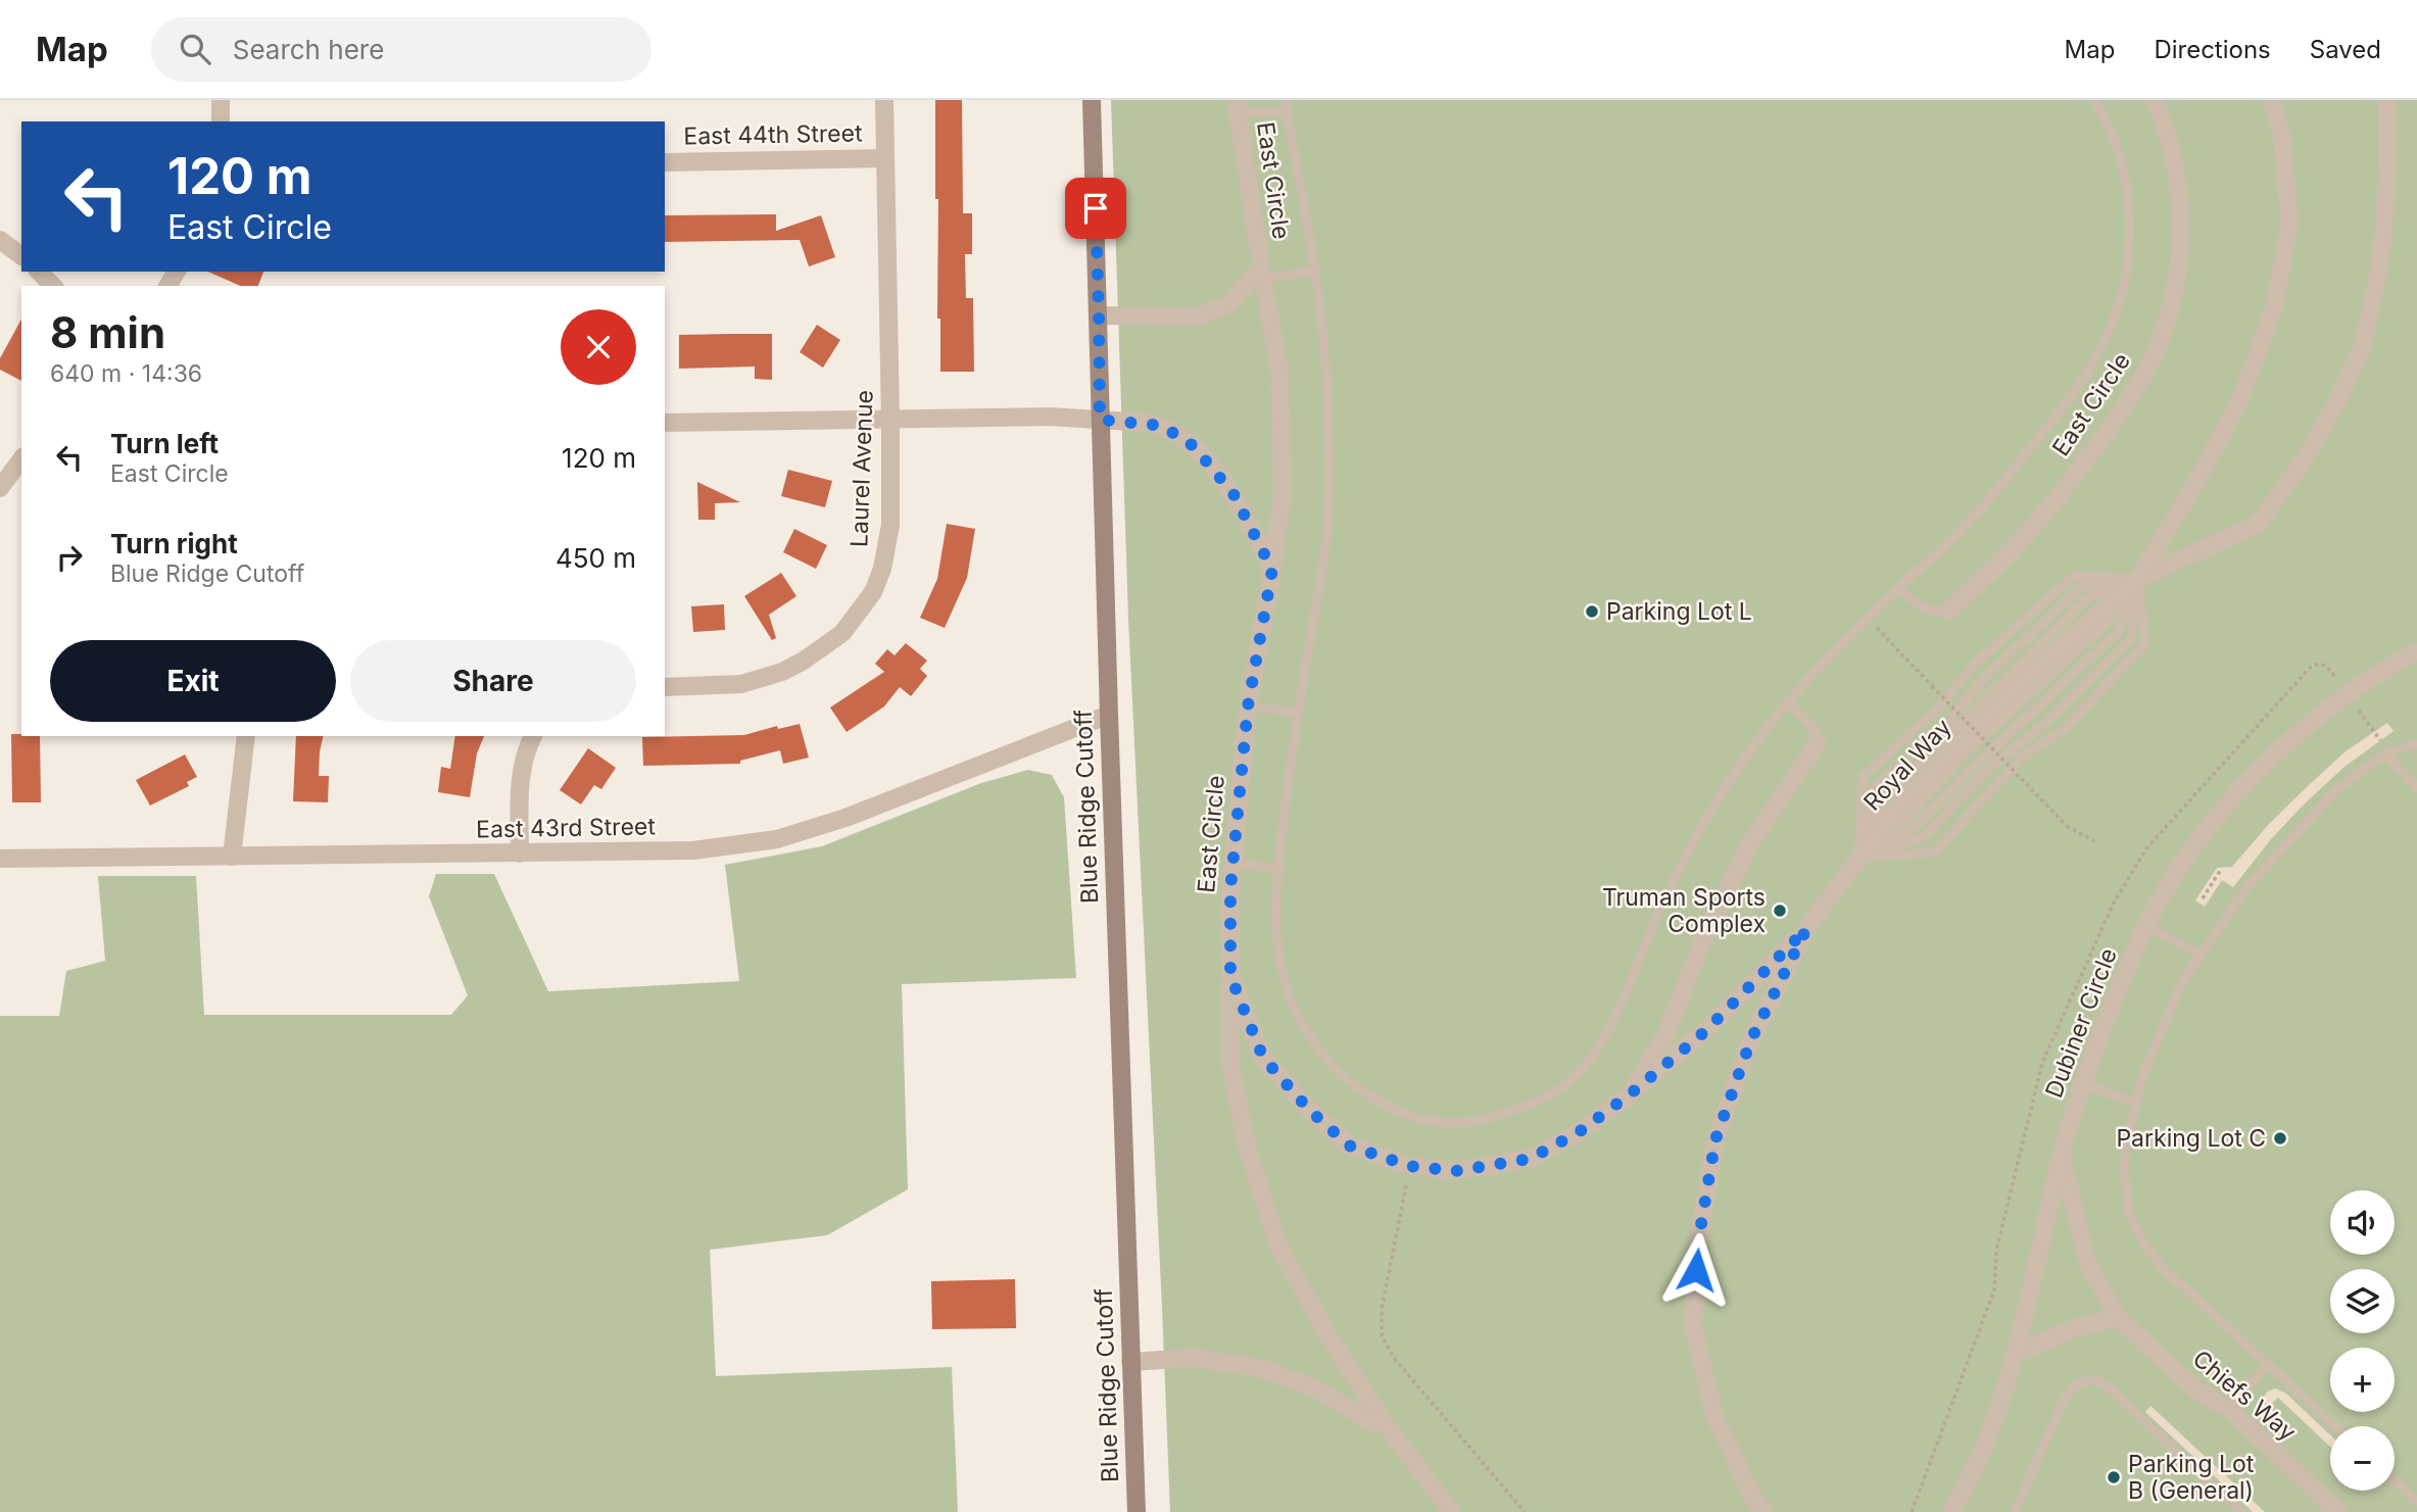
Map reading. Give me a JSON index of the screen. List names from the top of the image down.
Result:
{
  "streets": {
    "main road": ["Blue Ridge Cutoff"],
    "street": [
      "East 44th Street",
      "East Circle",
      "Laurel Avenue",
      "Royal Way",
      "East 43rd Street",
      "Dubiner Circle",
      "Chiefs Way"
    ]
  },
  "crossings": [
    ["East 44th Street", "Laurel Avenue"],
    ["East Circle", "Royal Way"],
    ["East Circle", "Blue Ridge Cutoff"],
    ["Blue Ridge Cutoff", "East 43rd Street"],
    ["Dubiner Circle", "Chiefs Way"]
  ],
  "places": [
    "Parking Lot L",
    "Truman Sports Complex",
    "Parking Lot C",
    "Parking Lot B (General)"
  ],
  "page": {
    "header": "Map",
    "search": "Search here",
    "nav": ["Map", "Directions", "Saved"],
    "turn": ["120 m", "East Circle"],
    "heading": ["8 min", "640 m · 14:36"],
    "list": [
      {
        "name": "Turn left",
        "note": "East Circle",
        "value": "120 m"
      },
      {
        "name": "Turn right",
        "note": "Blue Ridge Cutoff",
        "value": "450 m"
      }
    ],
    "buttons": ["Exit", "Share"],
    "map_buttons": ["+", "−"]
  }
}
